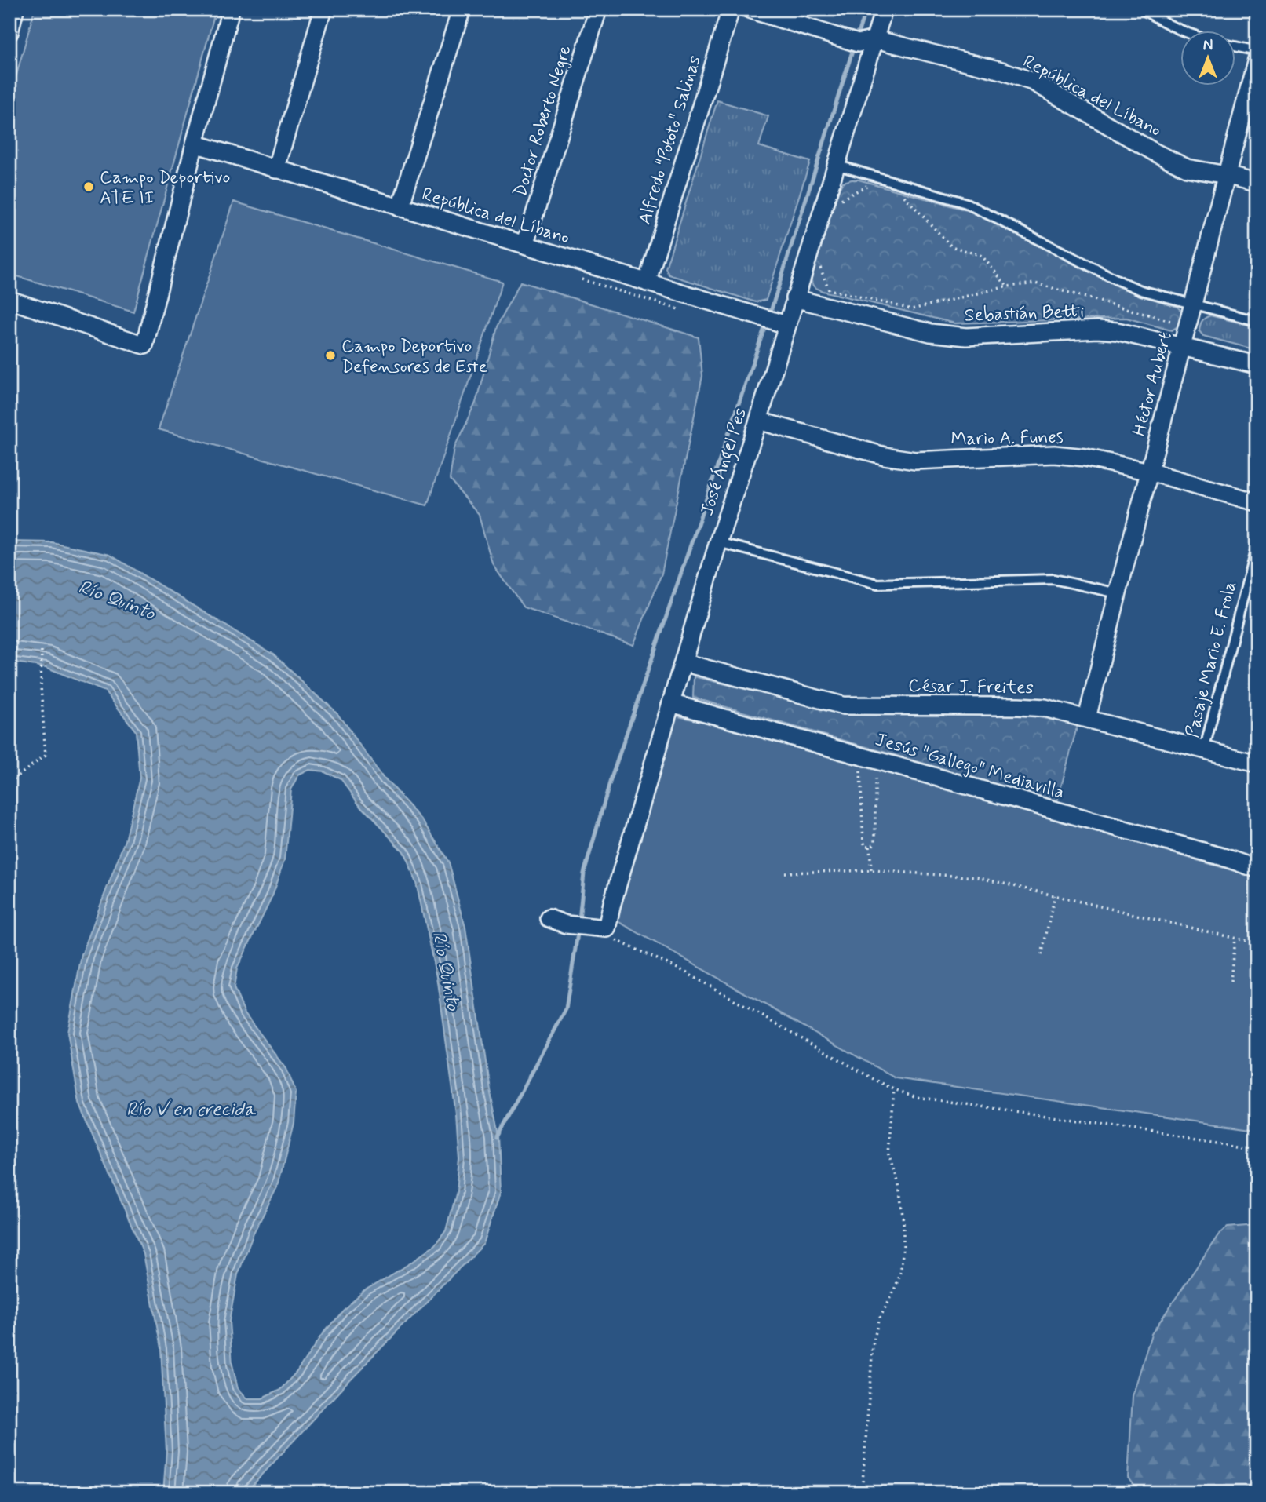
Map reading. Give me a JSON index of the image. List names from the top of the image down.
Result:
{
  "streets": {
    "street": [
      "República del Líbano",
      "Doctor Roberto Negre",
      "Alfredo \"Pototo\" Salinas",
      "Sebastián Betti",
      "Héctor Aubert",
      "Mario A. Funes",
      "José Ángel Pes",
      "César J. Freites",
      "Jesús \"Gallego\" Mediavilla"
    ],
    "lane": ["Pasaje Mario E. Frola"]
  },
  "crossings": [
    ["República del Líbano", "Doctor Roberto Negre"],
    ["República del Líbano", "Alfredo \"Pototo\" Salinas"],
    ["República del Líbano", "Héctor Aubert"],
    ["República del Líbano", "José Ángel Pes"],
    ["Sebastián Betti", "Héctor Aubert"],
    ["Sebastián Betti", "José Ángel Pes"],
    ["Héctor Aubert", "Mario A. Funes"],
    ["Héctor Aubert", "César J. Freites"],
    ["Mario A. Funes", "José Ángel Pes"],
    ["José Ángel Pes", "César J. Freites"],
    ["José Ángel Pes", "Jesús \"Gallego\" Mediavilla"],
    ["Pasaje Mario E. Frola", "César J. Freites"]
  ],
  "water": ["Río Quinto", "Río V en crecida"],
  "places": ["Campo Deportivo ATE II", "Campo Deportivo Defensores de Este"],
  "north": "top"
}
